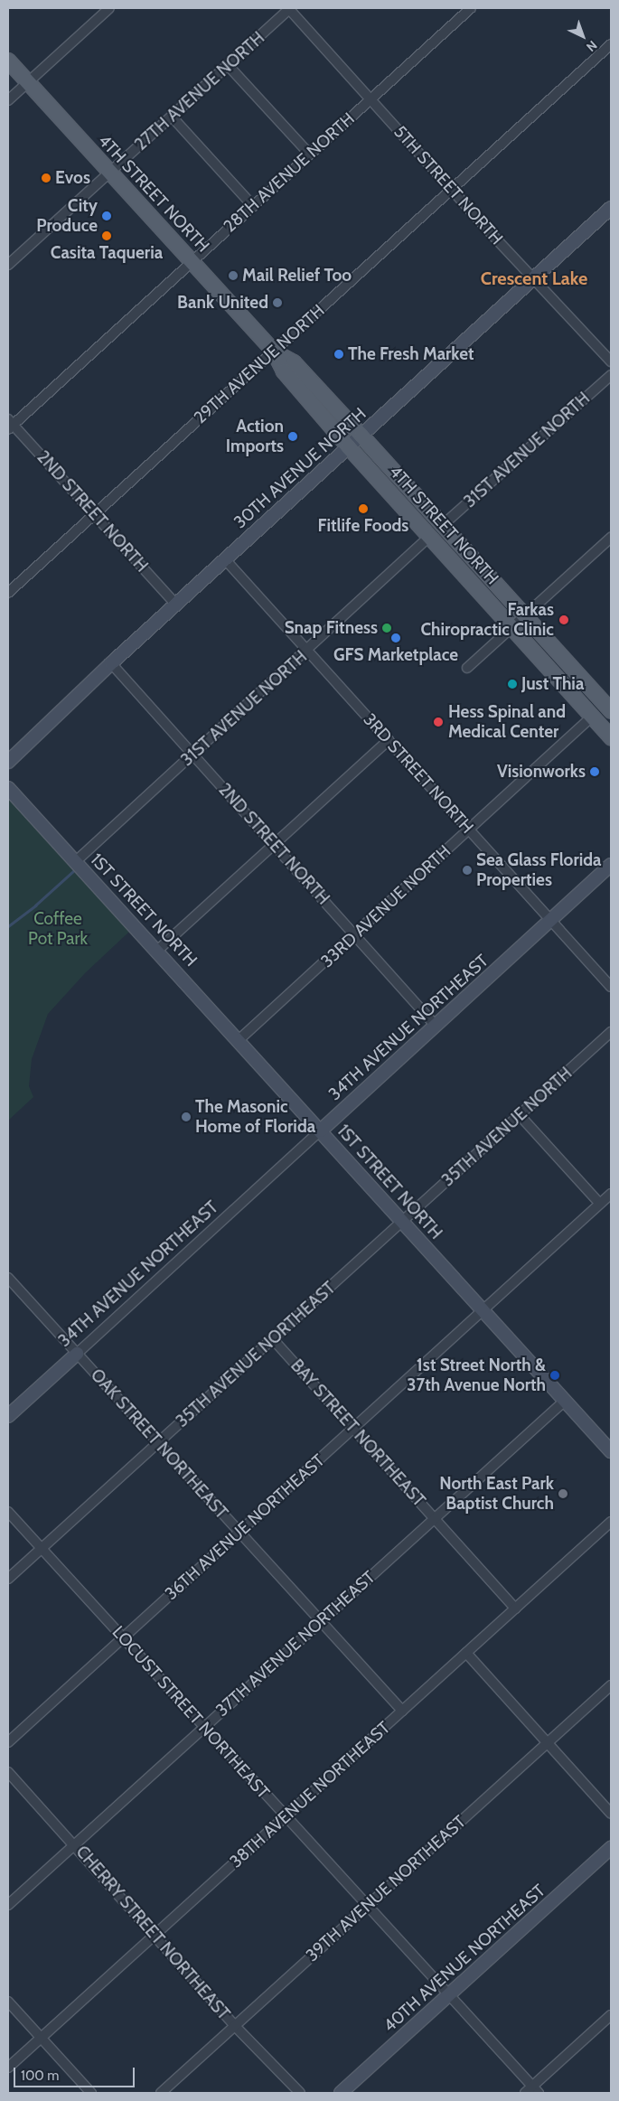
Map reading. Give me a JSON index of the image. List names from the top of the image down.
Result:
{
  "streets": {
    "main road": ["4TH STREET NORTH"],
    "street": [
      "27TH AVENUE NORTH",
      "28TH AVENUE NORTH",
      "5TH STREET NORTH",
      "29TH AVENUE NORTH",
      "31ST AVENUE NORTH",
      "30TH AVENUE NORTH",
      "2ND STREET NORTH",
      "3RD STREET NORTH",
      "33RD AVENUE NORTH",
      "1ST STREET NORTH",
      "34TH AVENUE NORTHEAST",
      "35TH AVENUE NORTH",
      "35TH AVENUE NORTHEAST",
      "BAY STREET NORTHEAST",
      "OAK STREET NORTHEAST",
      "36TH AVENUE NORTHEAST",
      "37TH AVENUE NORTHEAST",
      "LOCUST STREET NORTHEAST",
      "38TH AVENUE NORTHEAST",
      "39TH AVENUE NORTHEAST",
      "CHERRY STREET NORTHEAST",
      "40TH AVENUE NORTHEAST"
    ]
  },
  "crossings": [
    ["27TH AVENUE NORTH", "5TH STREET NORTH"],
    ["27TH AVENUE NORTH", "4TH STREET NORTH"],
    ["28TH AVENUE NORTH", "5TH STREET NORTH"],
    ["28TH AVENUE NORTH", "4TH STREET NORTH"],
    ["28TH AVENUE NORTH", "2ND STREET NORTH"],
    ["5TH STREET NORTH", "29TH AVENUE NORTH"],
    ["5TH STREET NORTH", "30TH AVENUE NORTH"],
    ["4TH STREET NORTH", "29TH AVENUE NORTH"],
    ["4TH STREET NORTH", "31ST AVENUE NORTH"],
    ["4TH STREET NORTH", "30TH AVENUE NORTH"],
    ["4TH STREET NORTH", "33RD AVENUE NORTH"],
    ["29TH AVENUE NORTH", "2ND STREET NORTH"],
    ["31ST AVENUE NORTH", "2ND STREET NORTH"],
    ["31ST AVENUE NORTH", "3RD STREET NORTH"],
    ["31ST AVENUE NORTH", "1ST STREET NORTH"],
    ["30TH AVENUE NORTH", "2ND STREET NORTH"],
    ["30TH AVENUE NORTH", "3RD STREET NORTH"],
    ["2ND STREET NORTH", "33RD AVENUE NORTH"],
    ["2ND STREET NORTH", "34TH AVENUE NORTHEAST"],
    ["3RD STREET NORTH", "33RD AVENUE NORTH"],
    ["3RD STREET NORTH", "34TH AVENUE NORTHEAST"],
    ["33RD AVENUE NORTH", "1ST STREET NORTH"],
    ["1ST STREET NORTH", "34TH AVENUE NORTHEAST"],
    ["1ST STREET NORTH", "35TH AVENUE NORTH"],
    ["1ST STREET NORTH", "35TH AVENUE NORTHEAST"],
    ["1ST STREET NORTH", "36TH AVENUE NORTHEAST"],
    ["1ST STREET NORTH", "37TH AVENUE NORTHEAST"],
    ["34TH AVENUE NORTHEAST", "OAK STREET NORTHEAST"],
    ["35TH AVENUE NORTH", "35TH AVENUE NORTHEAST"],
    ["35TH AVENUE NORTHEAST", "BAY STREET NORTHEAST"],
    ["35TH AVENUE NORTHEAST", "OAK STREET NORTHEAST"],
    ["35TH AVENUE NORTHEAST", "LOCUST STREET NORTHEAST"],
    ["BAY STREET NORTHEAST", "36TH AVENUE NORTHEAST"],
    ["BAY STREET NORTHEAST", "37TH AVENUE NORTHEAST"],
    ["BAY STREET NORTHEAST", "38TH AVENUE NORTHEAST"],
    ["OAK STREET NORTHEAST", "36TH AVENUE NORTHEAST"],
    ["OAK STREET NORTHEAST", "37TH AVENUE NORTHEAST"],
    ["OAK STREET NORTHEAST", "38TH AVENUE NORTHEAST"],
    ["36TH AVENUE NORTHEAST", "LOCUST STREET NORTHEAST"],
    ["37TH AVENUE NORTHEAST", "LOCUST STREET NORTHEAST"],
    ["37TH AVENUE NORTHEAST", "CHERRY STREET NORTHEAST"],
    ["LOCUST STREET NORTHEAST", "38TH AVENUE NORTHEAST"],
    ["LOCUST STREET NORTHEAST", "39TH AVENUE NORTHEAST"],
    ["LOCUST STREET NORTHEAST", "40TH AVENUE NORTHEAST"],
    ["38TH AVENUE NORTHEAST", "CHERRY STREET NORTHEAST"],
    ["39TH AVENUE NORTHEAST", "CHERRY STREET NORTHEAST"]
  ],
  "districts": ["Crescent Lake"],
  "parks": ["Coffee Pot Park"],
  "places": [
    "Evos",
    "City Produce",
    "Casita Taqueria",
    "Mail Relief Too",
    "Bank United",
    "The Fresh Market",
    "Action Imports",
    "Fitlife Foods",
    "Farkas Chiropractic Clinic",
    "Snap Fitness",
    "GFS Marketplace",
    "Just Thia",
    "Hess Spinal and Medical Center",
    "Visionworks",
    "Sea Glass Florida Properties",
    "The Masonic Home of Florida",
    "1st Street North & 37th Avenue North",
    "North East Park Baptist Church"
  ],
  "scale_bar": "100 m",
  "north": "bottom right"
}
